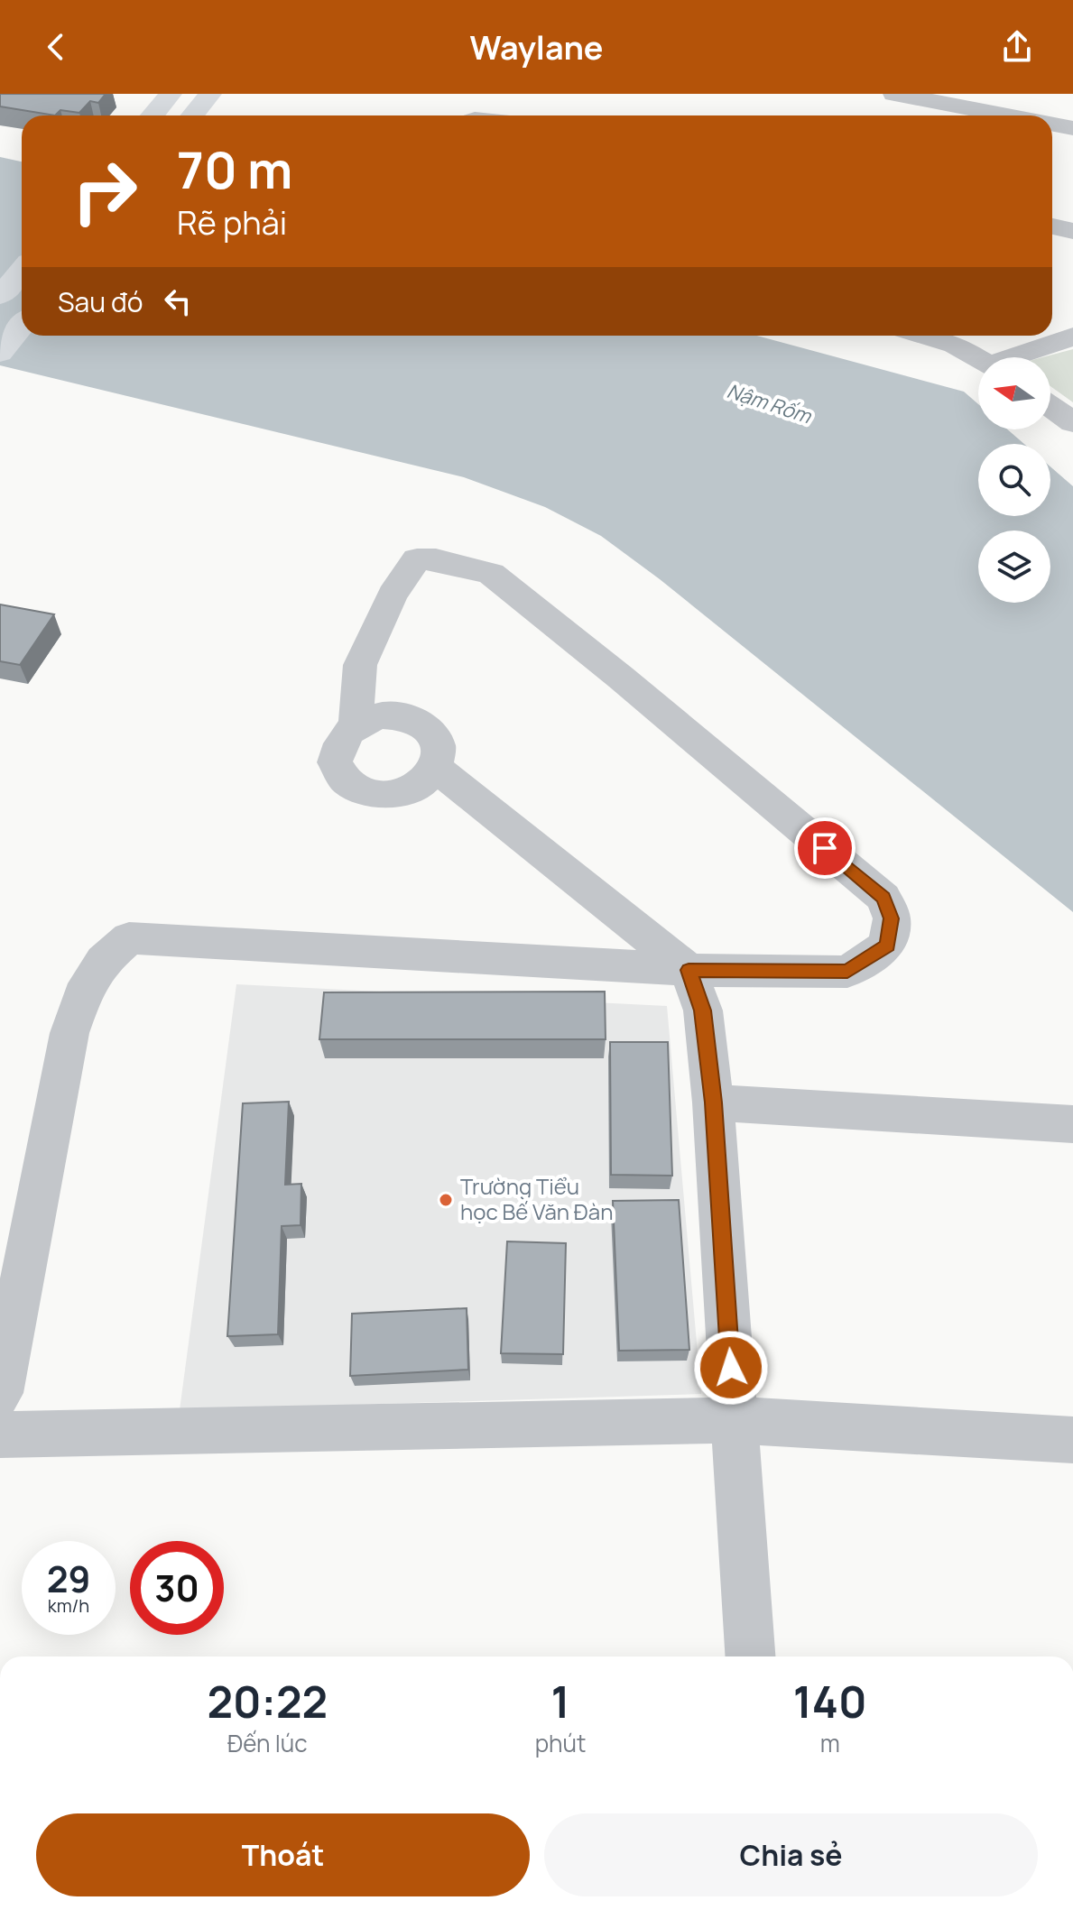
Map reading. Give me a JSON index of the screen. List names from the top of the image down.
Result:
{
  "water": ["Nậm Rốm"],
  "places": ["Trường Tiểu học Bế Văn Đàn"],
  "north": "left",
  "page": {
    "header": "Waylane",
    "turn": ["70 m", "Rẽ phải"],
    "then": "Sau đó",
    "speed": "29 km/h",
    "limit": "30",
    "eta": [
      "20:22",
      "Đến lúc",
      "1",
      "phút",
      "140",
      "m"
    ],
    "buttons": ["Thoát", "Chia sẻ"]
  }
}
